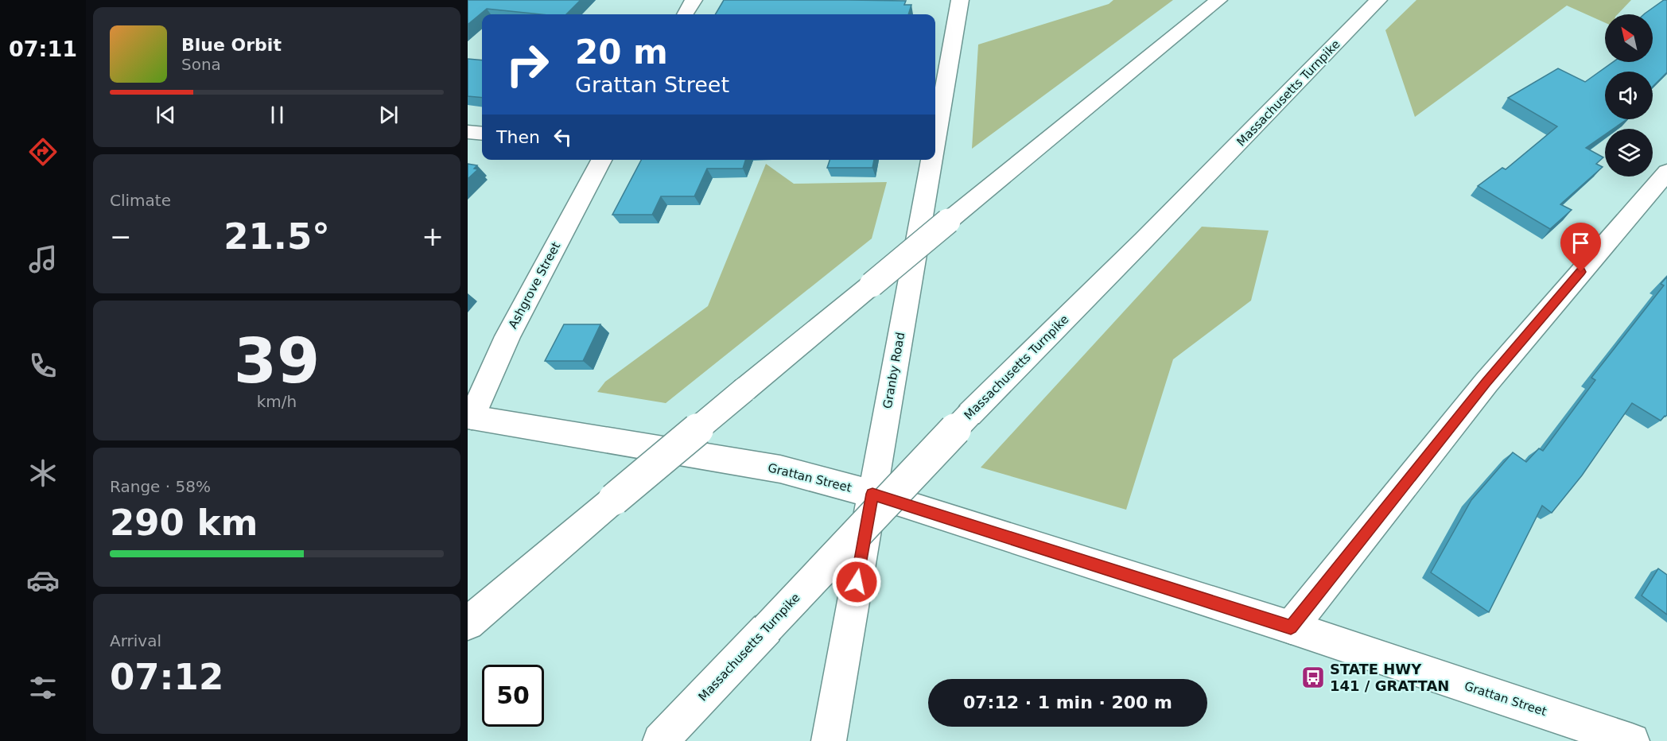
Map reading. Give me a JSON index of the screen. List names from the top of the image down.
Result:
{
  "streets": {
    "main road": [
      "Massachusetts Turnpike",
      "Ashgrove Street",
      "Granby Road",
      "Grattan Street"
    ]
  },
  "crossings": [
    ["Ashgrove Street", "Grattan Street"],
    ["Granby Road", "Grattan Street"]
  ],
  "places": {
    "bus stop": ["STATE HWY 141 / GRATTAN"]
  },
  "north": "top left",
  "page": {
    "tabs": "07:11",
    "turn": ["20 m", "Grattan Street"],
    "song": ["Blue Orbit", "Sona"],
    "then": "Then",
    "tile": [
      "Climate",
      ["39", "km/h"],
      ["Range · 58%", "290 km"],
      ["Arrival", "07:12"]
    ],
    "heat": ["−", "21.5°", "+"],
    "limit": "50",
    "trip": "07:12 · 1 min · 200 m"
  }
}
